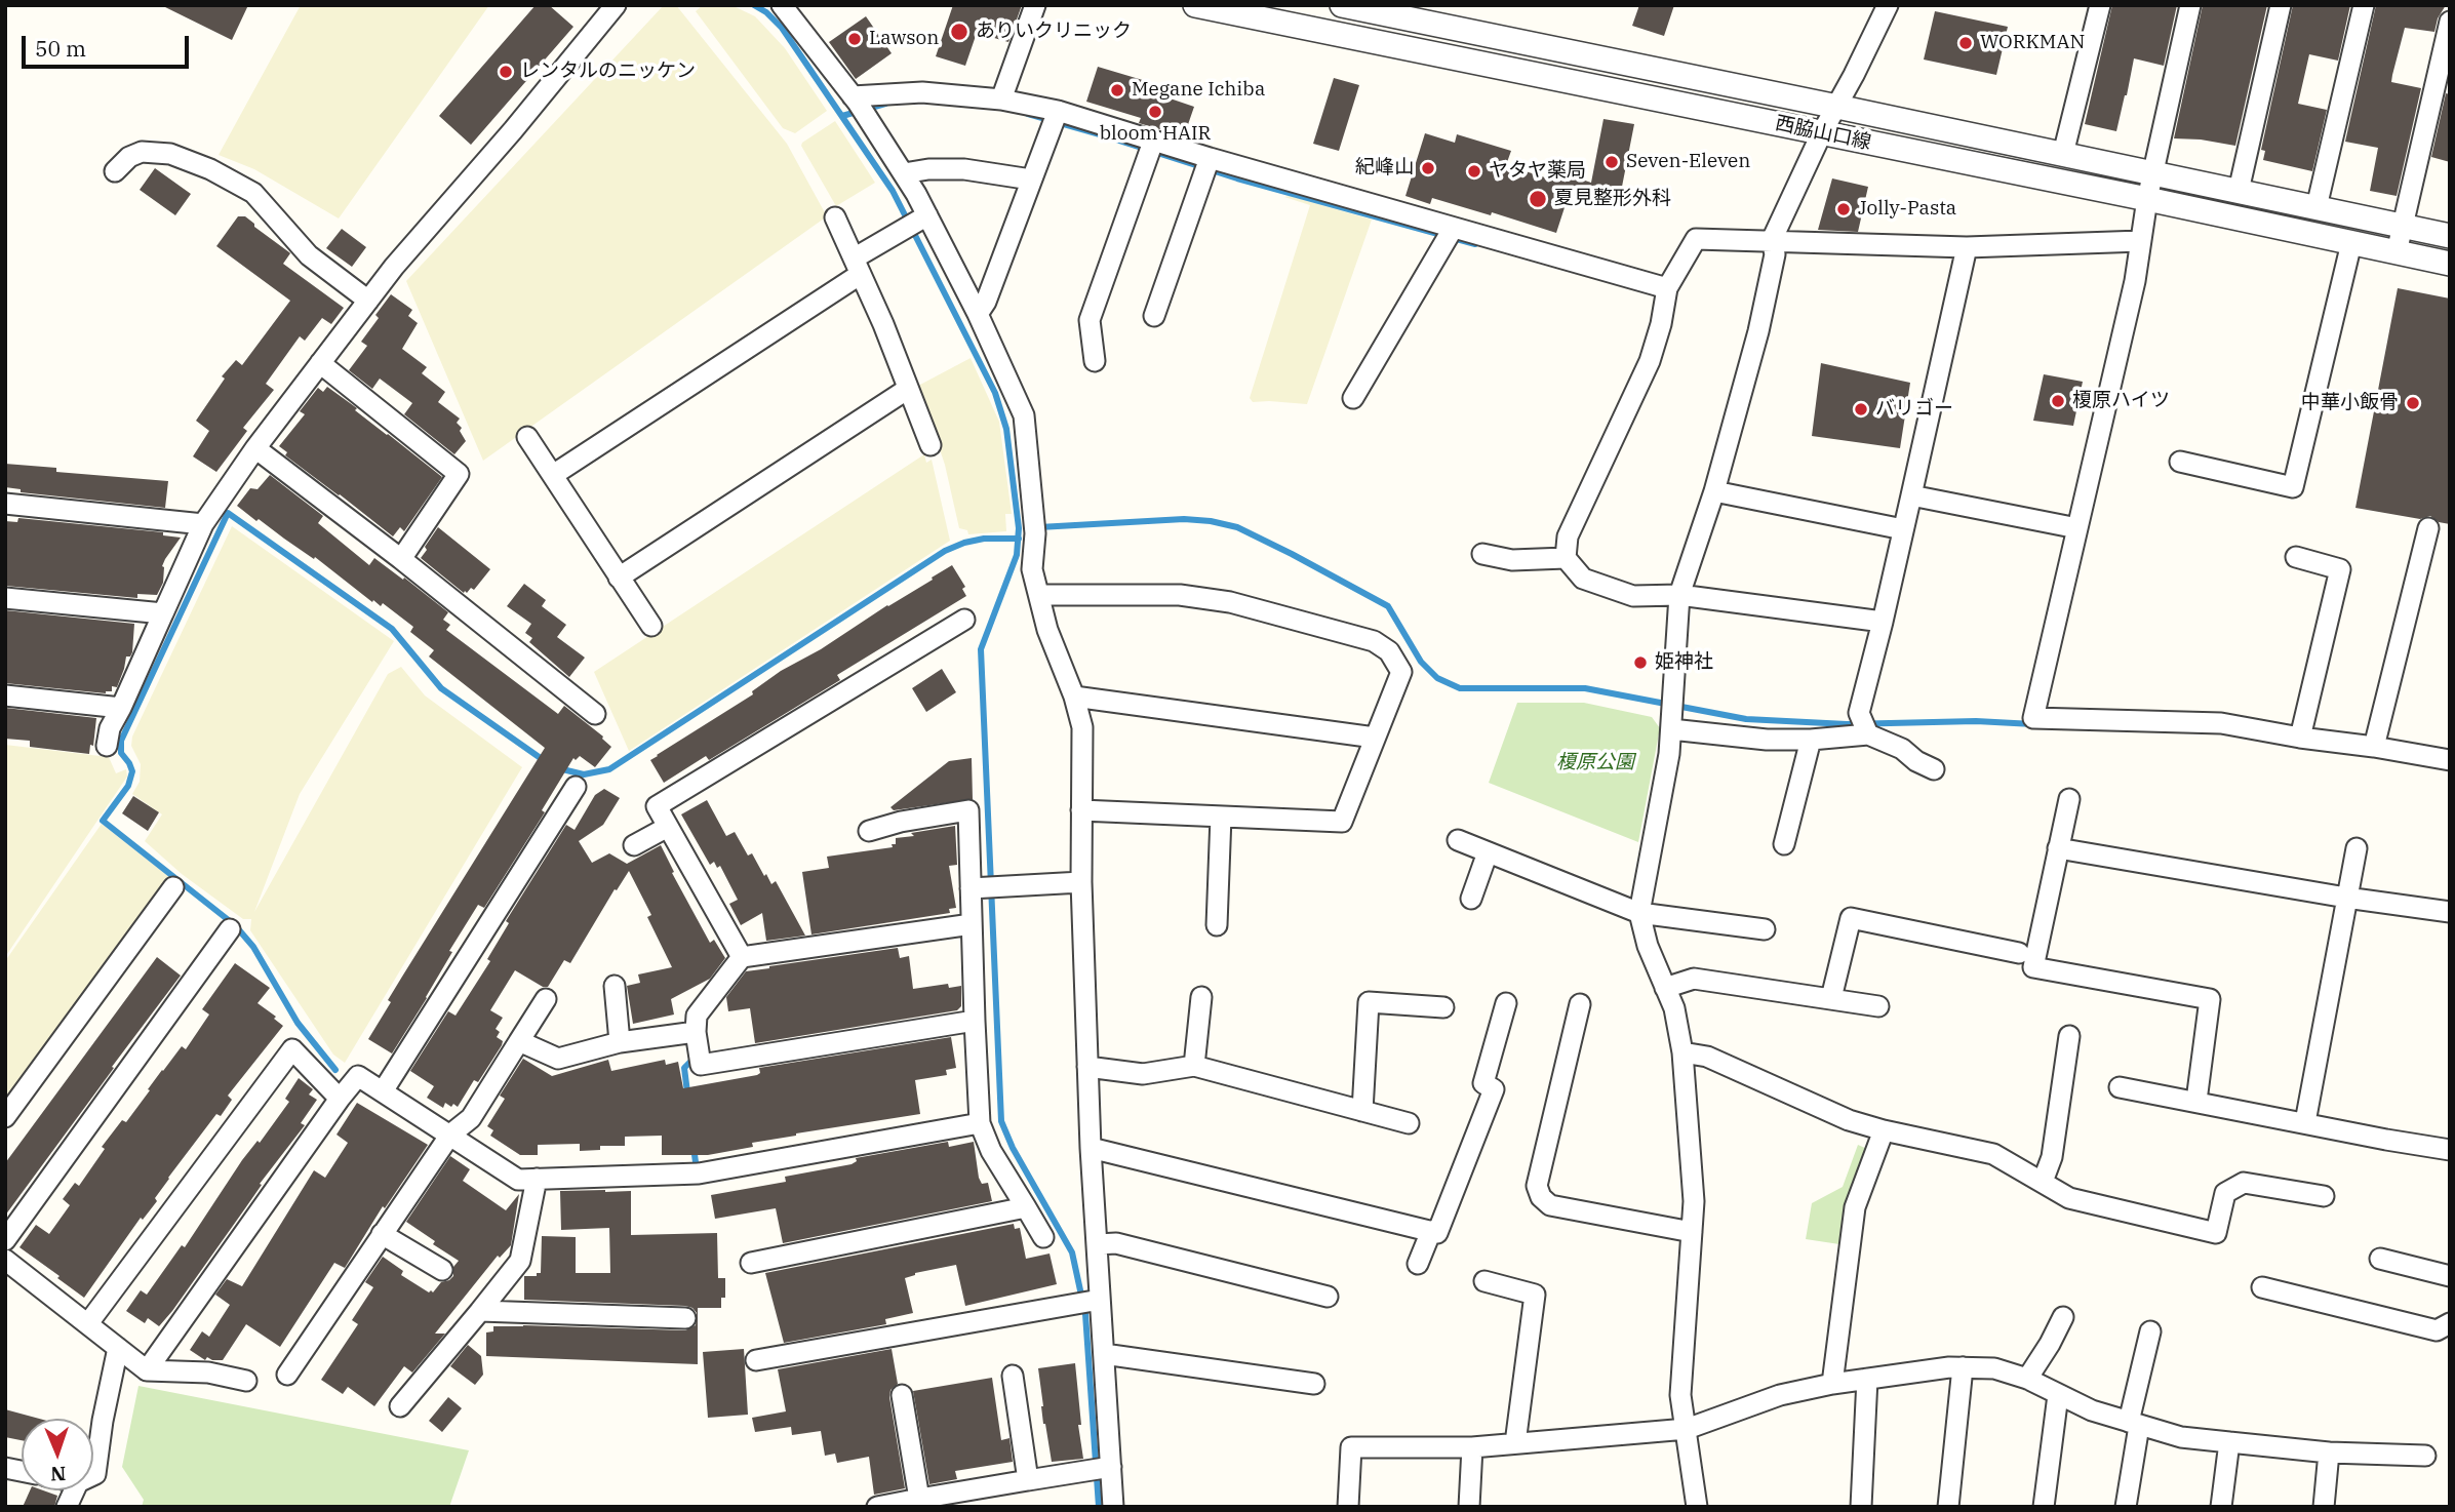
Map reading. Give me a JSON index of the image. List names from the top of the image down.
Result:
{
  "streets": {
    "street": ["西脇山口線"]
  },
  "parks": ["榎原公園"],
  "places": [
    "ありいクリニック",
    "Lawson",
    "WORKMAN",
    "レンタルのニッケン",
    "Megane Ichiba",
    "bloom HAIR",
    "Seven-Eleven",
    "紀峰山",
    "ヤタヤ薬局",
    "夏見整形外科",
    "Jolly-Pasta",
    "榎原ハイツ",
    "中華小飯骨",
    "バリゴー",
    "姫神社"
  ],
  "scale_bar": "50 m",
  "north": "bottom"
}
